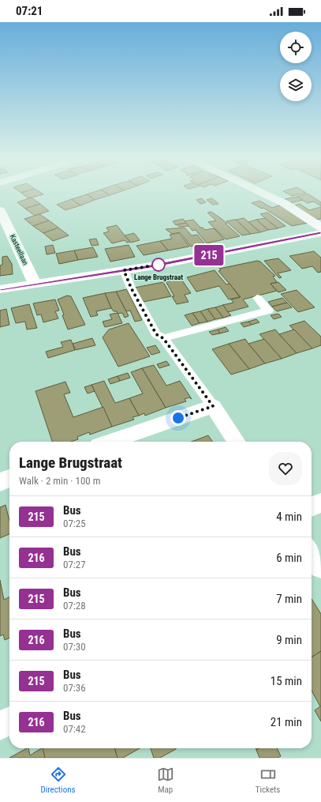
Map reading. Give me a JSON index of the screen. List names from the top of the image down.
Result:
{
  "streets": {
    "street": ["Kasteellaan"]
  },
  "places": ["Lange Brugstraat"],
  "lines": ["bus line 215"],
  "page": {
    "status": "07:21",
    "on_map": "215",
    "heading": ["Lange Brugstraat", "Walk · 2 min · 100 m"],
    "list": [
      {
        "mark": "215",
        "name": "Bus",
        "note": "07:25",
        "value": "4 min"
      },
      {
        "mark": "216",
        "name": "Bus",
        "note": "07:27",
        "value": "6 min"
      },
      {
        "mark": "215",
        "name": "Bus",
        "note": "07:28",
        "value": "7 min"
      },
      {
        "mark": "216",
        "name": "Bus",
        "note": "07:30",
        "value": "9 min"
      },
      {
        "mark": "215",
        "name": "Bus",
        "note": "07:36",
        "value": "15 min"
      },
      {
        "mark": "216",
        "name": "Bus",
        "note": "07:42",
        "value": "21 min"
      }
    ],
    "tabs": ["Directions", "Map", "Tickets"]
  }
}
